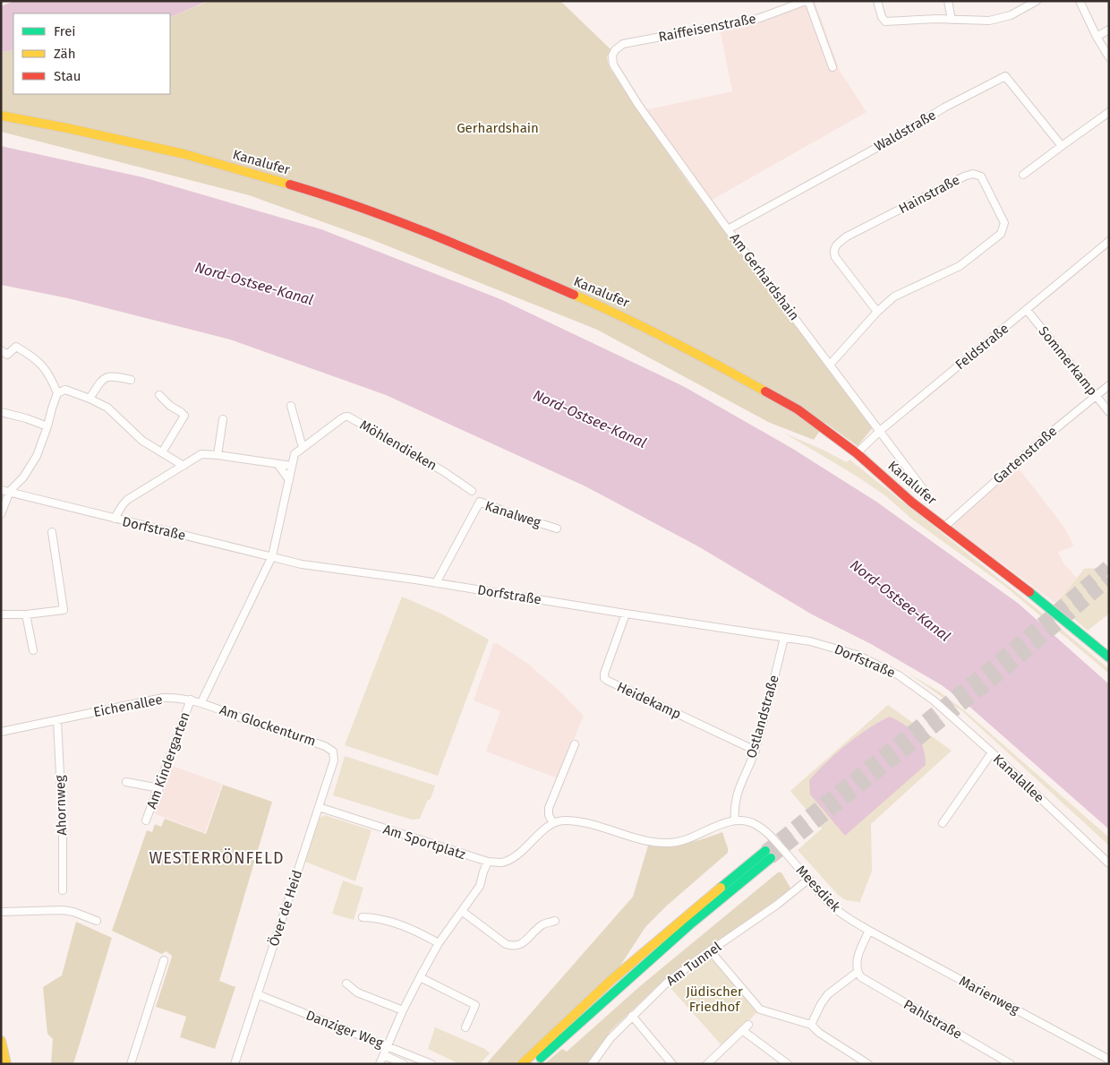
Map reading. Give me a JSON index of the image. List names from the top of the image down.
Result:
{
  "streets": {
    "main road": ["Kanalufer"],
    "street": [
      "Raiffeisenstraße",
      "Waldstraße",
      "Hainstraße",
      "Am Gerhardshain",
      "Feldstraße",
      "Sommerkamp",
      "Möhlendieken",
      "Gartenstraße",
      "Kanalweg",
      "Dorfstraße",
      "Heidekamp",
      "Eichenallee",
      "Ostlandstraße",
      "Am Glockenturm",
      "Am Kindergarten",
      "Kanalallee",
      "Ahornweg",
      "Am Sportplatz",
      "Meesdiek",
      "Över de Heid",
      "Am Tunnel",
      "Marienweg",
      "Pahlstraße",
      "Danziger Weg"
    ]
  },
  "crossings": [
    ["Raiffeisenstraße", "Am Gerhardshain"],
    ["Waldstraße", "Am Gerhardshain"],
    ["Kanalufer", "Feldstraße"],
    ["Kanalufer", "Gartenstraße"],
    ["Hainstraße", "Am Gerhardshain"],
    ["Am Gerhardshain", "Feldstraße"],
    ["Feldstraße", "Sommerkamp"],
    ["Sommerkamp", "Gartenstraße"],
    ["Möhlendieken", "Dorfstraße"],
    ["Kanalweg", "Dorfstraße"],
    ["Dorfstraße", "Heidekamp"],
    ["Dorfstraße", "Ostlandstraße"],
    ["Dorfstraße", "Kanalallee"],
    ["Heidekamp", "Ostlandstraße"],
    ["Eichenallee", "Am Glockenturm"],
    ["Eichenallee", "Am Kindergarten"],
    ["Eichenallee", "Ahornweg"],
    ["Ostlandstraße", "Meesdiek"],
    ["Am Glockenturm", "Över de Heid"],
    ["Am Sportplatz", "Över de Heid"],
    ["Meesdiek", "Am Tunnel"],
    ["Meesdiek", "Marienweg"],
    ["Över de Heid", "Danziger Weg"]
  ],
  "districts": ["WESTERRÖNFELD"],
  "water": ["Nord-Ostsee-Kanal"],
  "parks": ["Gerhardshain", "Jüdischer Friedhof"],
  "legend": ["Frei", "Zäh", "Stau"]
}
